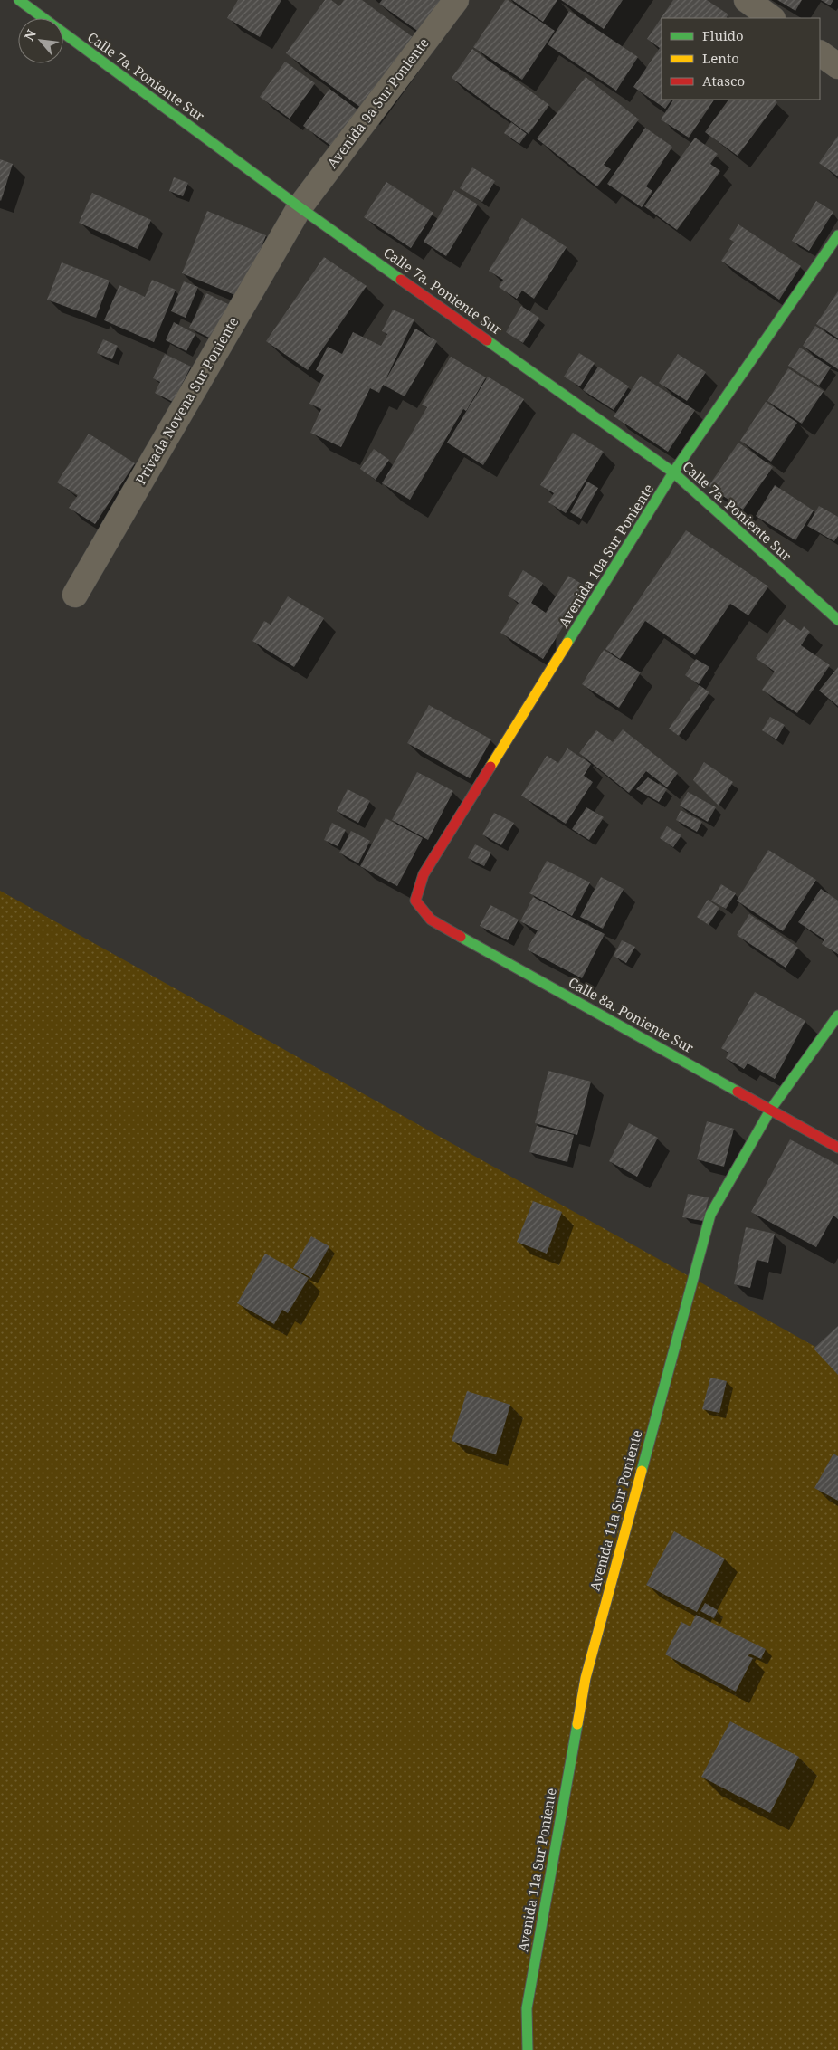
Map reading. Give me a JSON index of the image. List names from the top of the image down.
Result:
{
  "streets": {
    "street": [
      "Calle 7a. Poniente Sur",
      "Avenida 9a Sur Poniente",
      "Privada Novena Sur Poniente",
      "Avenida 10a Sur Poniente",
      "Calle 8a. Poniente Sur",
      "Avenida 11a Sur Poniente"
    ]
  },
  "crossings": [
    ["Calle 7a. Poniente Sur", "Avenida 9a Sur Poniente"],
    ["Calle 7a. Poniente Sur", "Privada Novena Sur Poniente"],
    ["Calle 7a. Poniente Sur", "Avenida 10a Sur Poniente"],
    ["Avenida 9a Sur Poniente", "Privada Novena Sur Poniente"],
    ["Avenida 10a Sur Poniente", "Calle 8a. Poniente Sur"],
    ["Calle 8a. Poniente Sur", "Avenida 11a Sur Poniente"]
  ],
  "legend": ["Fluido", "Lento", "Atasco"],
  "north": "top left"
}
